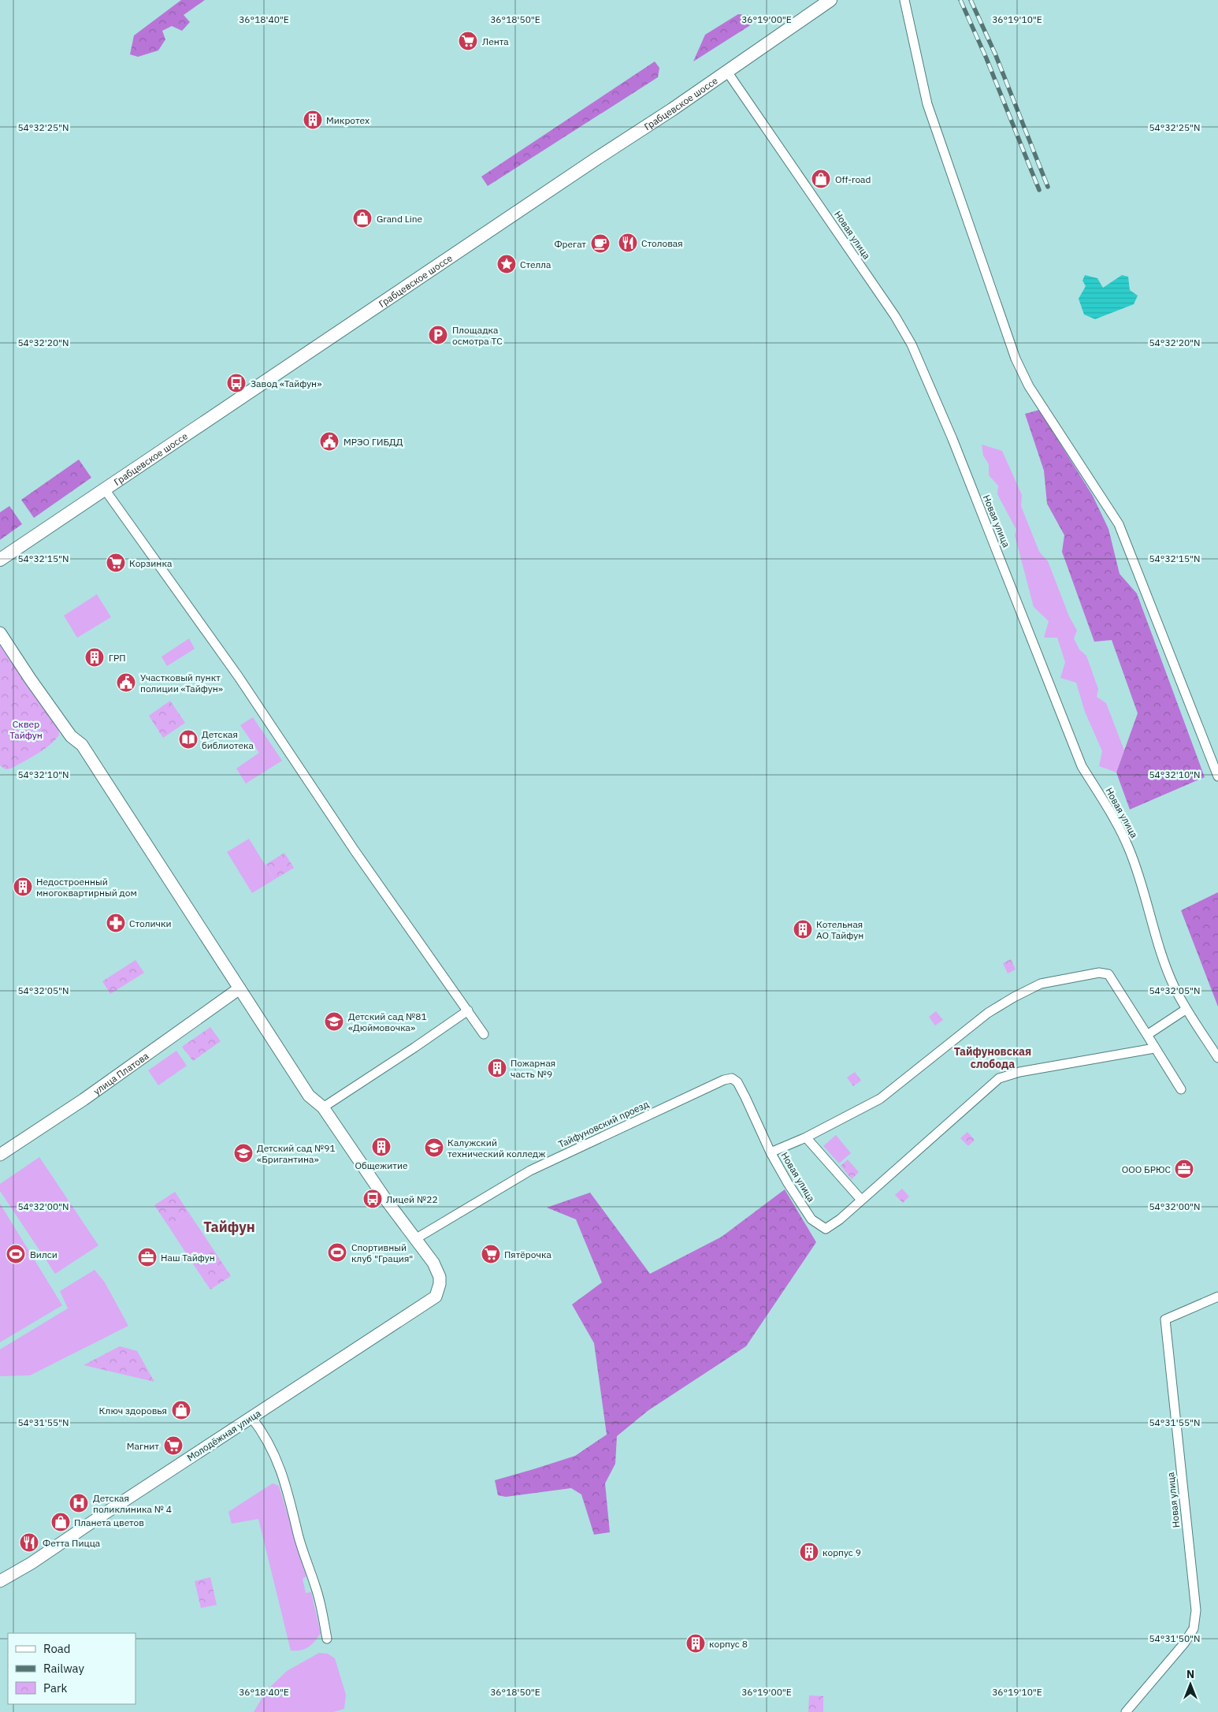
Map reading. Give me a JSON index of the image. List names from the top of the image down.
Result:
{
  "streets": {
    "main road": ["Грабцевское шоссе"],
    "street": [
      "Новая улица",
      "улица Платова",
      "Тайфуновский проезд",
      "Молодёжная улица"
    ]
  },
  "crossings": [
    ["Грабцевское шоссе", "Новая улица"],
    ["Новая улица", "Тайфуновский проезд"],
    ["Тайфуновский проезд", "Молодёжная улица"]
  ],
  "districts": ["Тайфуновская слобода", "Тайфун"],
  "parks": ["Сквер Тайфун"],
  "places": {
    "supermarket": [
      "Лента",
      "Корзинка",
      "Пятёрочка",
      "Магнит"
    ],
    "building": [
      "Микротех",
      "ГРП",
      "Недостроенный многоквартирный дом",
      "Котельная АО Тайфун",
      "Пожарная часть №9",
      "Общежитие",
      "корпус 9",
      "корпус 8"
    ],
    "shop": [
      "Off-road",
      "Grand Line",
      "Ключ здоровья",
      "Планета цветов"
    ],
    "restaurant": ["Столовая", "Фетта Пицца"],
    "cafe": ["Фрегат"],
    "place": ["Стелла"],
    "parking": ["Площадка осмотра ТС"],
    "bus stop": ["Завод «Тайфун»", "Лицей №22"],
    "public building": ["МРЭО ГИБДД", "Участковый пункт полиции «Тайфун»"],
    "library": ["Детская библиотека"],
    "pharmacy": ["Столички"],
    "school or university": ["Детский сад №81 «Дюймовочка»", "Калужский технический колледж", "Детский сад №91 «Бригантина»"],
    "office": ["ООО БРЮС", "Наш Тайфун"],
    "sports": ["Спортивный клуб \"Грация\"", "Вилси"],
    "hospital": ["Детская поликлиника № 4"]
  },
  "legend": ["Road", "Railway", "Park"],
  "north": "top",
  "coordinates": [
    "36°18'40\"E",
    "36°18'50\"E",
    "36°19'00\"E",
    "36°19'10\"E",
    "54°32'25\"N",
    "54°32'20\"N",
    "54°32'15\"N",
    "54°32'10\"N",
    "54°32'05\"N",
    "54°32'00\"N",
    "54°31'55\"N",
    "54°31'50\"N"
  ]
}
